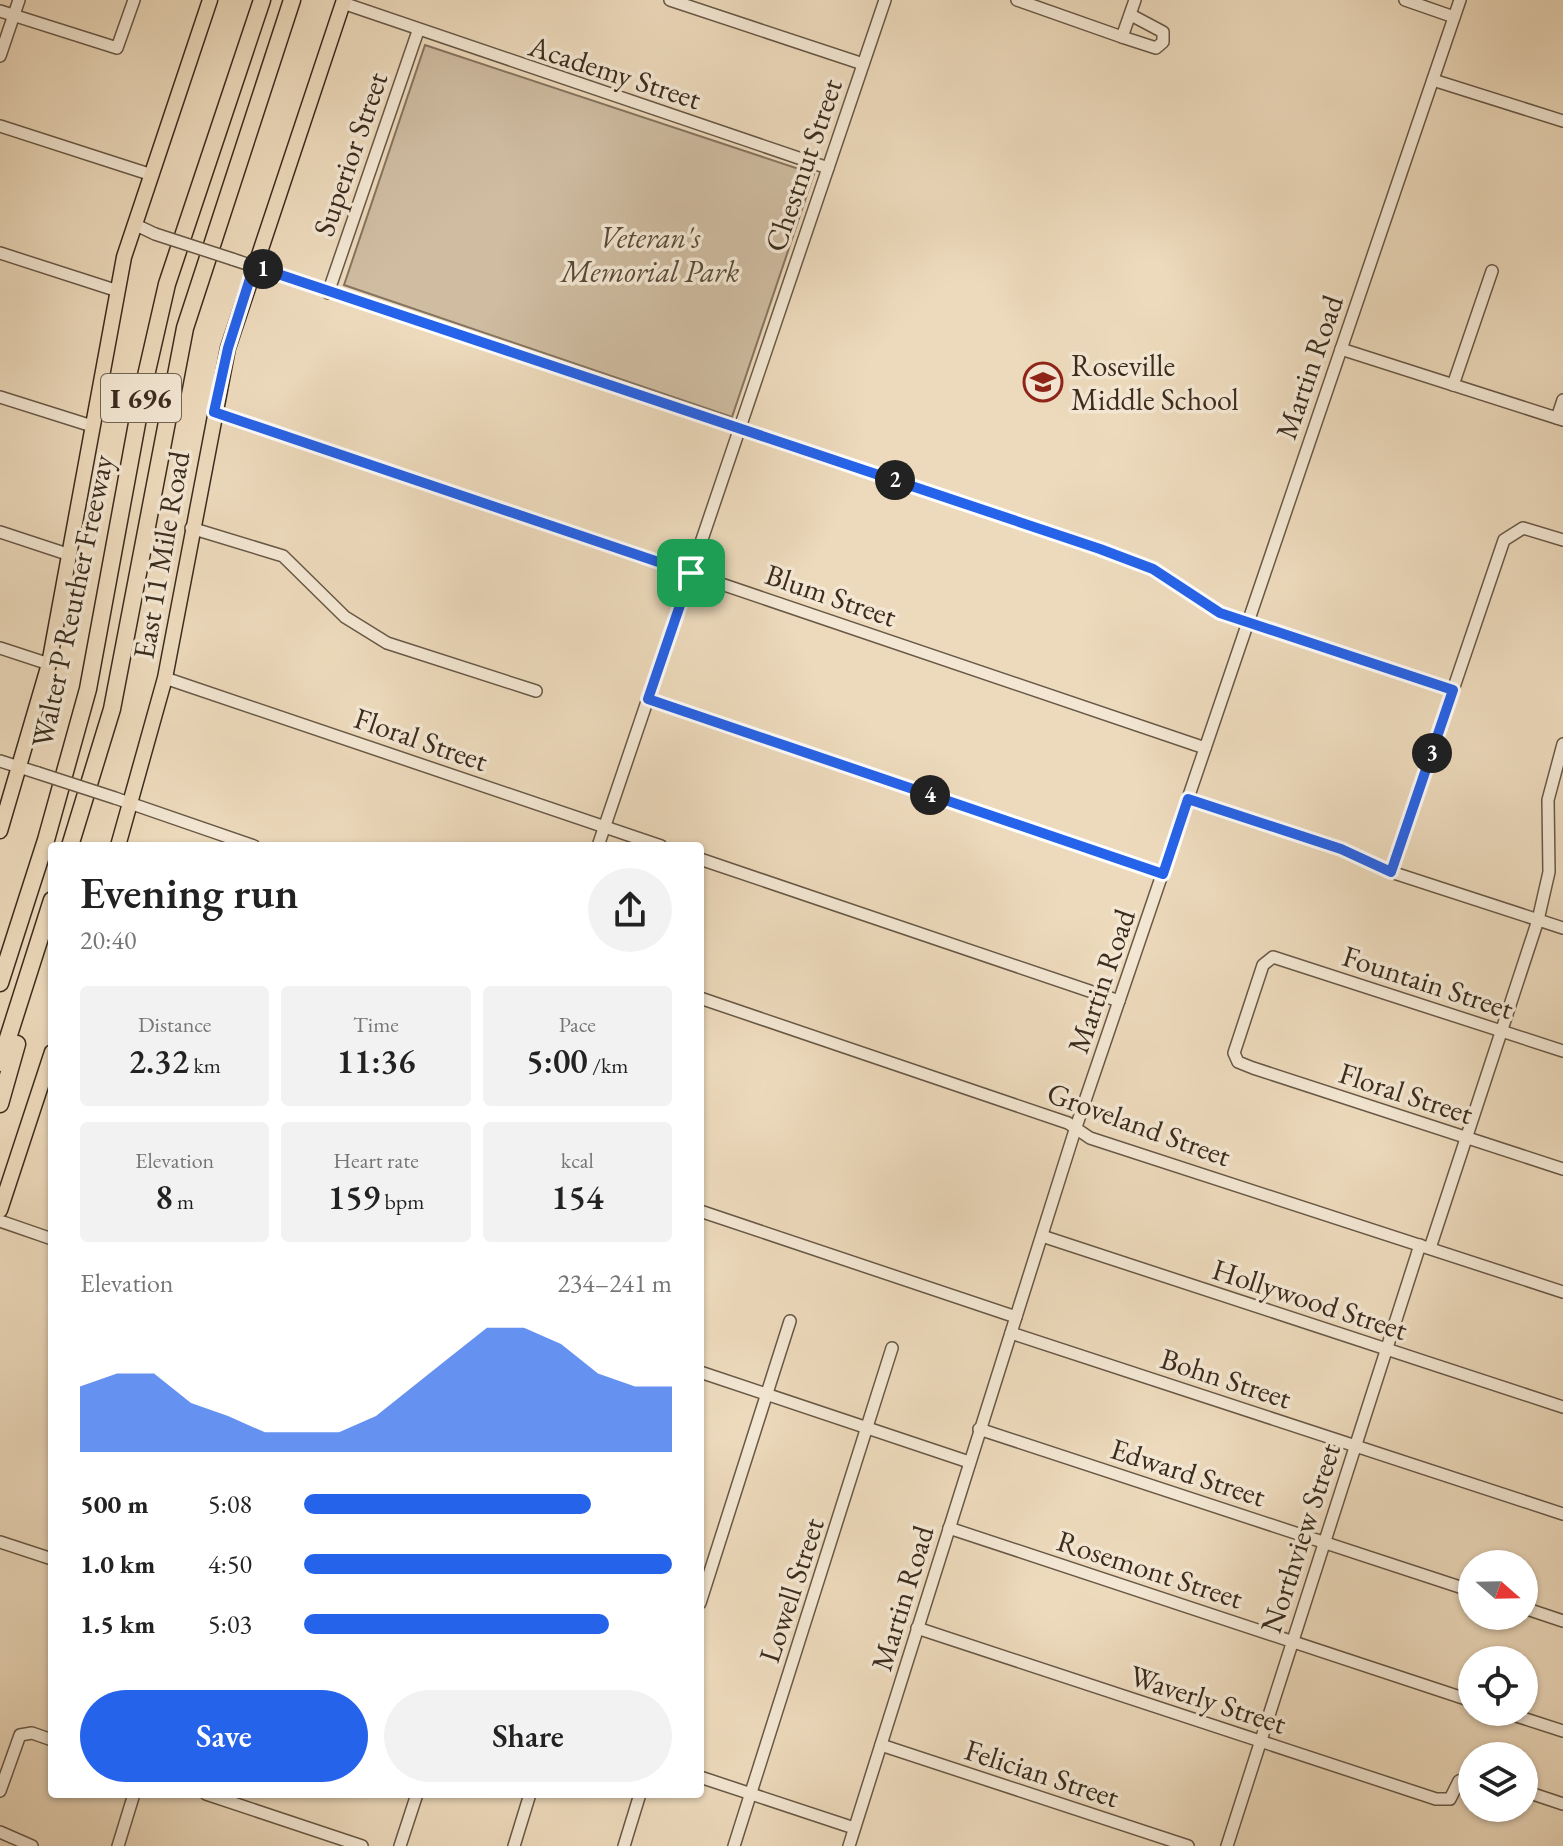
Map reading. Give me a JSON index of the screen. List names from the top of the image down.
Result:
{
  "streets": {
    "highway": ["I 696", "Walter P Reuther Freeway"],
    "main road": ["East 11 Mile Road"],
    "street": [
      "Academy Street",
      "Superior Street",
      "Chestnut Street",
      "Martin Road",
      "Blum Street",
      "Floral Street",
      "Fountain Street",
      "Groveland Street",
      "Hollywood Street",
      "Bohn Street",
      "Edward Street",
      "Northview Street",
      "Rosemont Street",
      "Lowell Street",
      "Waverly Street",
      "Felician Street"
    ]
  },
  "crossings": [
    ["Academy Street", "Superior Street"],
    ["Academy Street", "Chestnut Street"],
    ["Academy Street", "East 11 Mile Road"],
    ["Chestnut Street", "Blum Street"],
    ["Chestnut Street", "Floral Street"],
    ["Martin Road", "Blum Street"],
    ["Martin Road", "Groveland Street"],
    ["Martin Road", "Hollywood Street"],
    ["Martin Road", "Bohn Street"],
    ["Martin Road", "Edward Street"],
    ["Martin Road", "Rosemont Street"],
    ["Martin Road", "Waverly Street"],
    ["Martin Road", "Felician Street"],
    ["East 11 Mile Road", "Blum Street"],
    ["East 11 Mile Road", "Floral Street"],
    ["Floral Street", "Fountain Street"],
    ["Floral Street", "Northview Street"],
    ["Fountain Street", "Northview Street"],
    ["Groveland Street", "Northview Street"],
    ["Hollywood Street", "Northview Street"],
    ["Bohn Street", "Northview Street"],
    ["Edward Street", "Northview Street"],
    ["Northview Street", "Rosemont Street"],
    ["Northview Street", "Waverly Street"]
  ],
  "parks": ["Veteran's Memorial Park"],
  "places": {
    "school or university": ["Roseville Middle School"]
  },
  "north": "right",
  "page": {
    "pins": [
      "1",
      "2",
      "3",
      "4"
    ],
    "heading": ["Evening run", "20:40"],
    "stats": [
      ["Distance", "2.32 km"],
      ["Time", "11:36"],
      ["Pace", "5:00 /km"],
      ["Elevation", "8 m"],
      ["Heart rate", "159 bpm"],
      ["kcal", "154"]
    ],
    "chart": ["Elevation", "234–241 m"],
    "list": [
      {
        "name": "500 m",
        "note": "5:08"
      },
      {
        "name": "1.0 km",
        "note": "4:50"
      },
      {
        "name": "1.5 km",
        "note": "5:03"
      }
    ],
    "buttons": ["Save", "Share"]
  }
}
